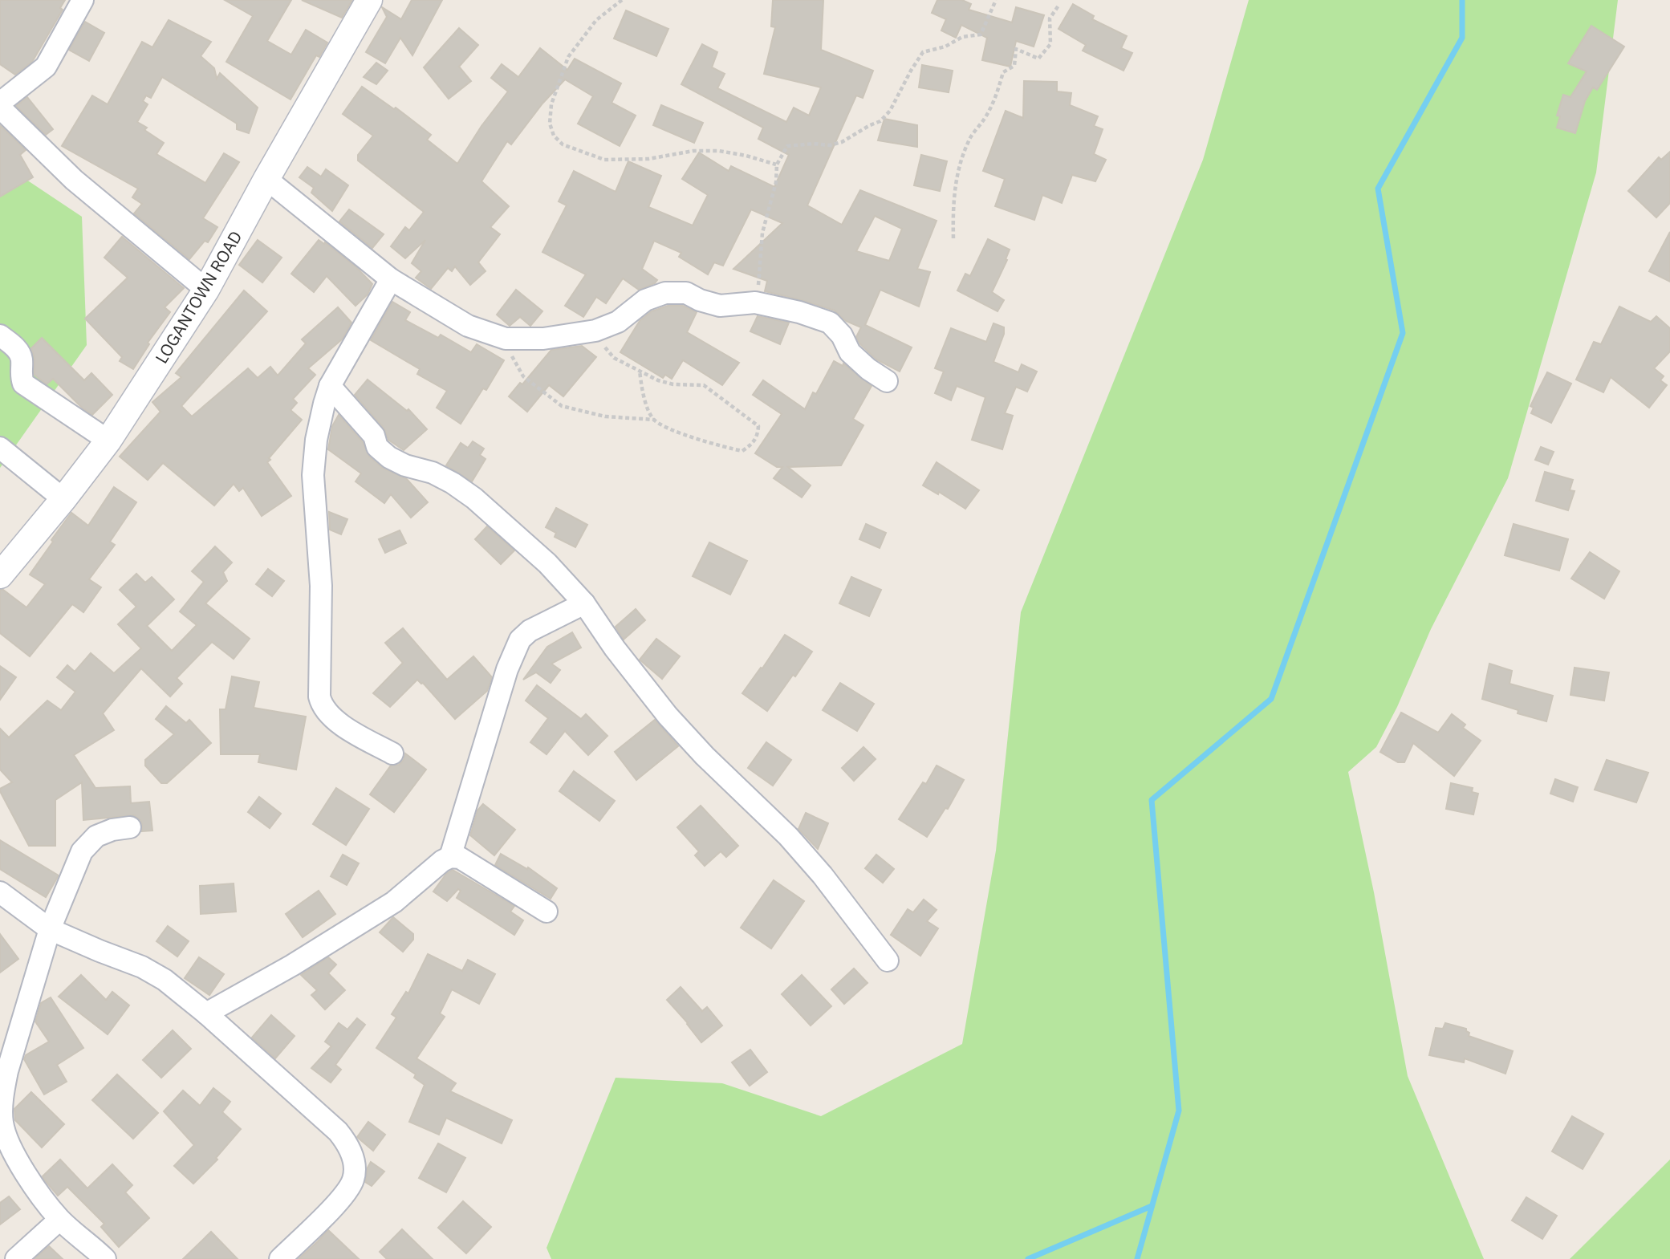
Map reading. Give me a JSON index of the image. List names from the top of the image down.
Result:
{
  "streets": {
    "street": ["LOGANTOWN ROAD"]
  }
}
